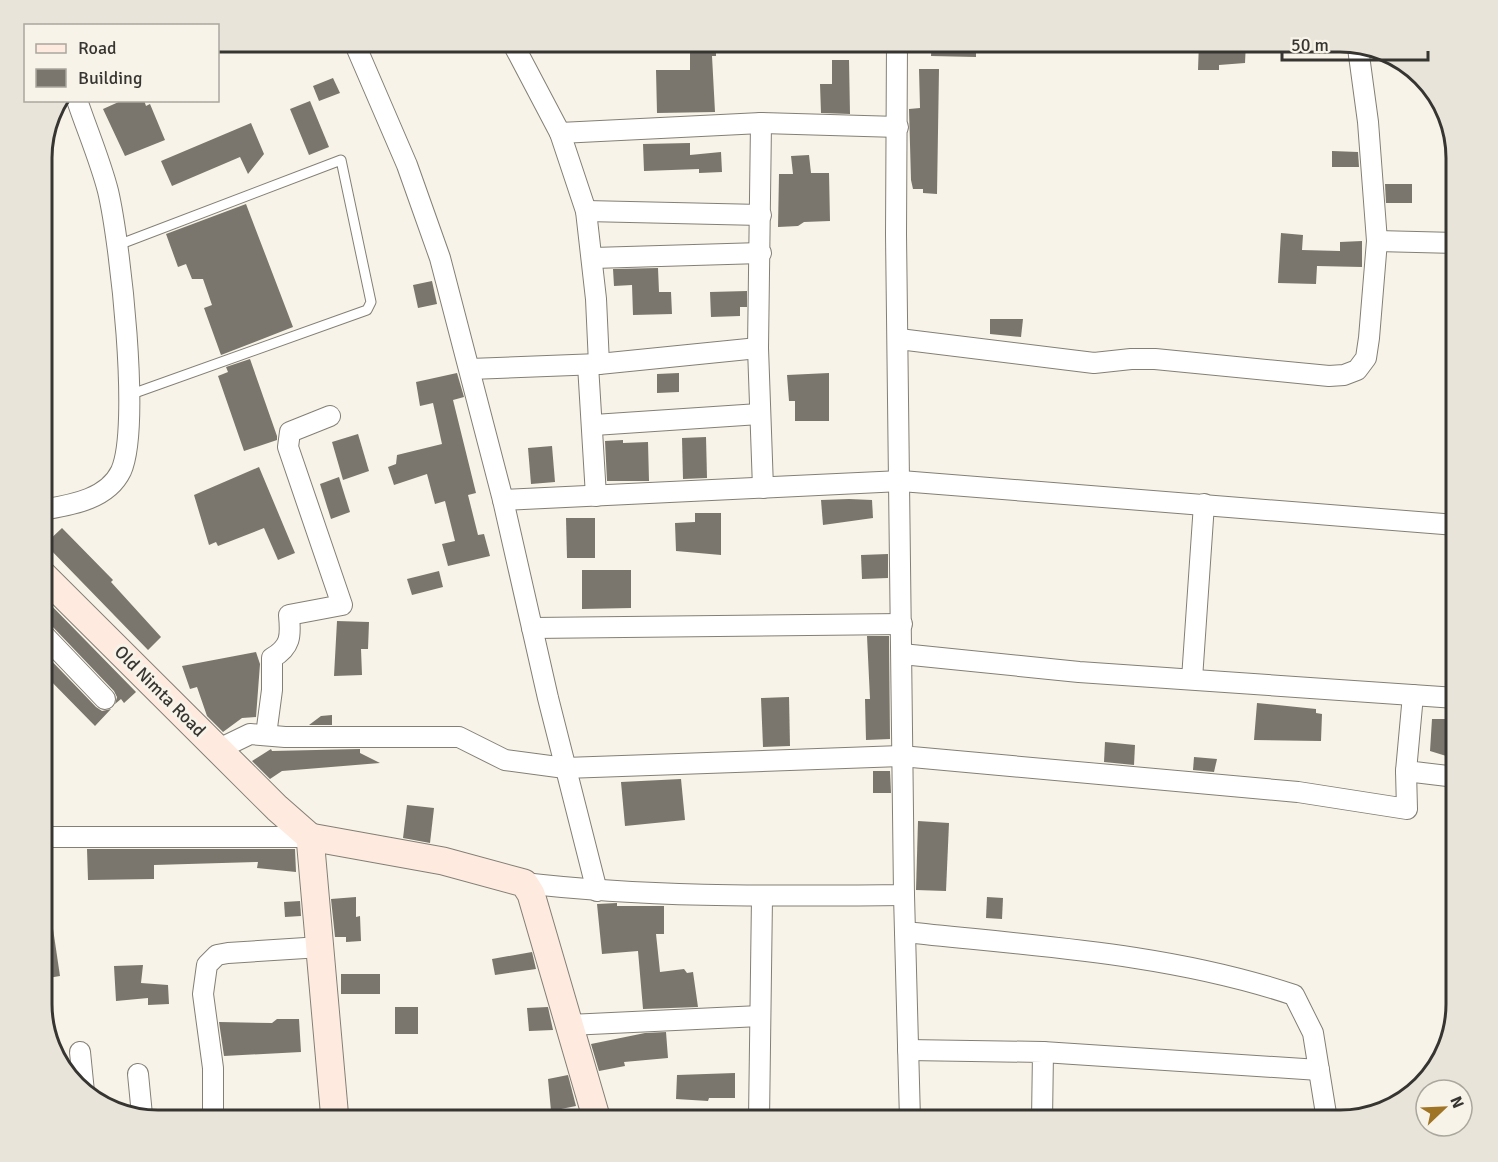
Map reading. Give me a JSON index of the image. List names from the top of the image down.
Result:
{
  "streets": {
    "street": ["Old Nimta Road"]
  },
  "legend": ["Road", "Building"],
  "scale_bar": "50 m",
  "north": "top right"
}
